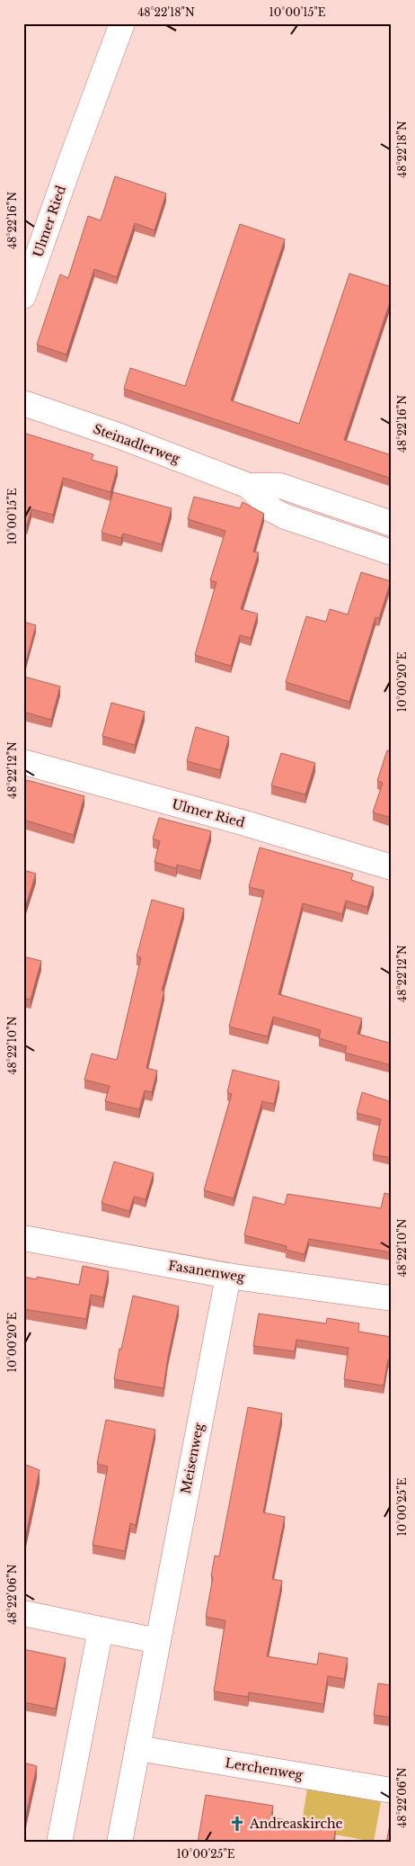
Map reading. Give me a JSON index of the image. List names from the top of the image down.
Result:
{
  "streets": {
    "street": [
      "Ulmer Ried",
      "Steinadlerweg",
      "Fasanenweg",
      "Meisenweg",
      "Lerchenweg"
    ]
  },
  "crossings": [
    ["Fasanenweg", "Meisenweg"],
    ["Meisenweg", "Lerchenweg"]
  ],
  "places": {
    "church": ["Andreaskirche"]
  },
  "coordinates": [
    "48°22'18\"N",
    "10°00'15\"E",
    "48°22'16\"N",
    "10°00'20\"E",
    "48°22'12\"N",
    "48°22'10\"N",
    "10°00'25\"E",
    "48°22'06\"N"
  ]
}
